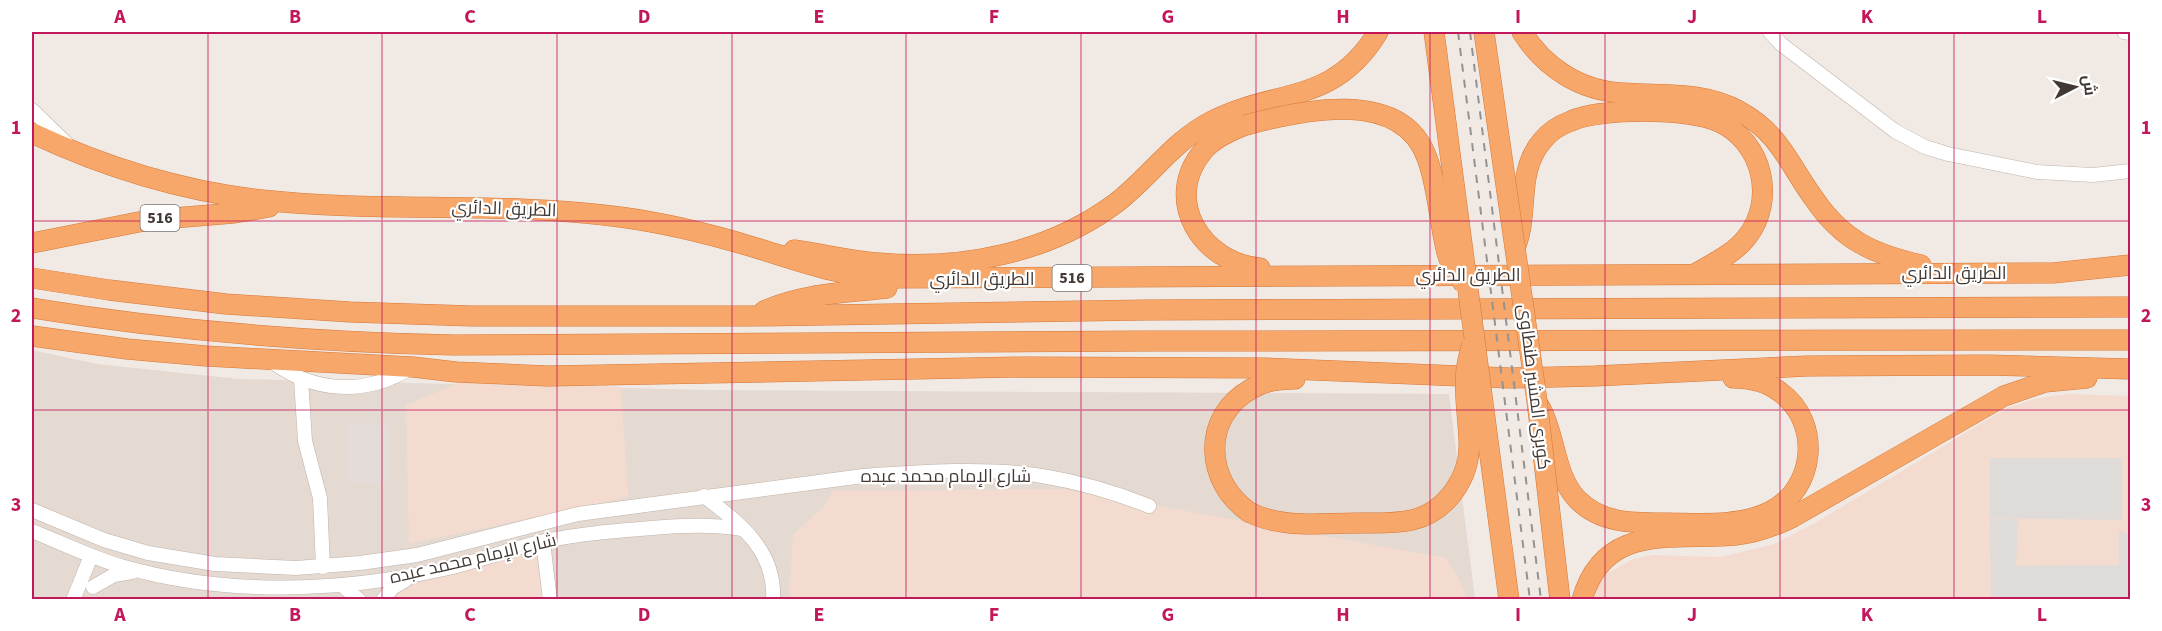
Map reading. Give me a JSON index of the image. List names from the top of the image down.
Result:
{
  "streets": {
    "highway": ["الطريق الدائري", "516", "كوبرى المشير طنطاوى"],
    "street": ["شارع الإمام محمد عبده"]
  },
  "crossings": [
    ["الطريق الدائري", "516"]
  ],
  "north": "right",
  "grid": {
    "columns": [
      "A",
      "B",
      "C",
      "D",
      "E",
      "F",
      "G",
      "H",
      "I",
      "J",
      "K",
      "L"
    ],
    "rows": ["1", "2", "3"]
  }
}
